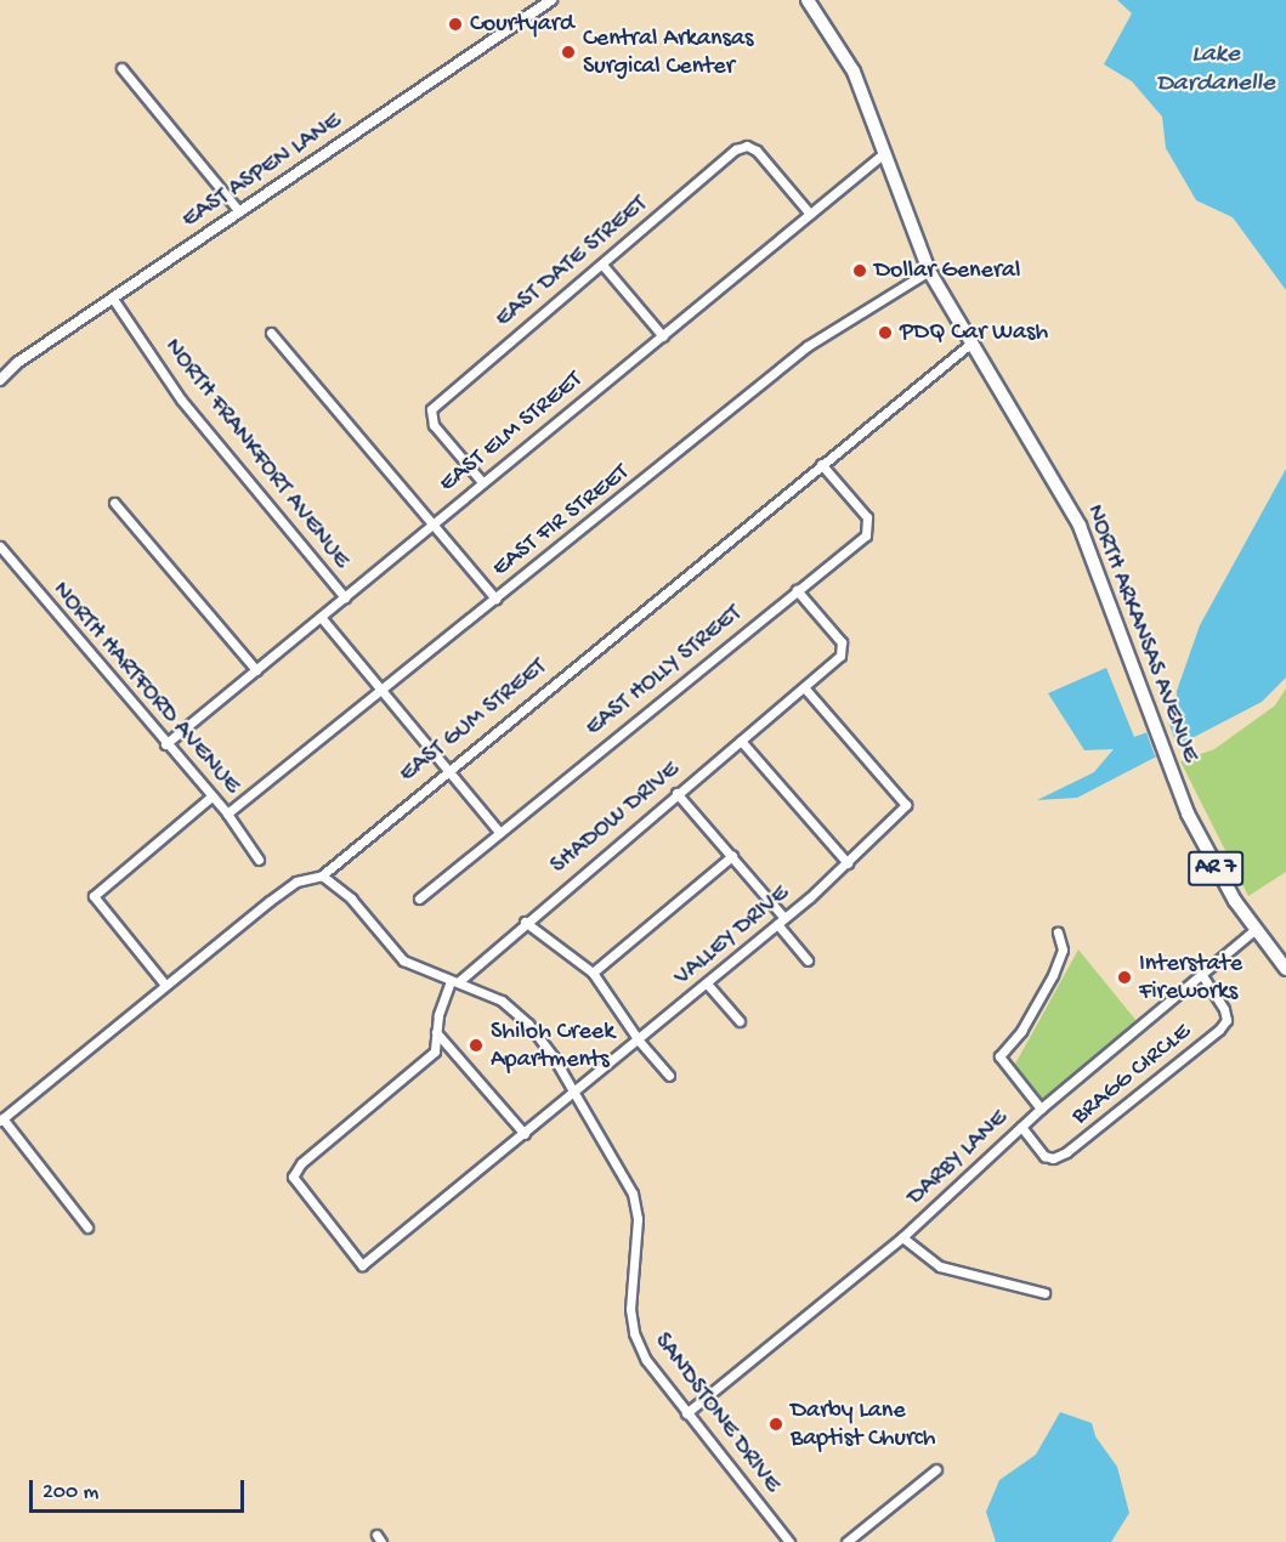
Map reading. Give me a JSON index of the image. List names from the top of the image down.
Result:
{
  "streets": {
    "main road": ["NORTH ARKANSAS AVENUE", "AR 7"],
    "street": [
      "EAST ASPEN LANE",
      "EAST DATE STREET",
      "EAST ELM STREET",
      "NORTH FRANKFORT AVENUE",
      "EAST FIR STREET",
      "EAST HOLLY STREET",
      "NORTH HARTFORD AVENUE",
      "EAST GUM STREET",
      "SHADOW DRIVE",
      "VALLEY DRIVE",
      "BRAGG CIRCLE",
      "DARBY LANE",
      "SANDSTONE DRIVE"
    ]
  },
  "crossings": [
    ["EAST ASPEN LANE", "NORTH FRANKFORT AVENUE"],
    ["EAST DATE STREET", "EAST ELM STREET"],
    ["EAST ELM STREET", "NORTH FRANKFORT AVENUE"],
    ["EAST ELM STREET", "NORTH ARKANSAS AVENUE"],
    ["EAST ELM STREET", "NORTH HARTFORD AVENUE"],
    ["EAST FIR STREET", "NORTH ARKANSAS AVENUE"],
    ["EAST FIR STREET", "NORTH HARTFORD AVENUE"],
    ["NORTH ARKANSAS AVENUE", "EAST GUM STREET"],
    ["NORTH ARKANSAS AVENUE", "DARBY LANE"],
    ["EAST HOLLY STREET", "EAST GUM STREET"],
    ["EAST HOLLY STREET", "SHADOW DRIVE"],
    ["EAST GUM STREET", "SANDSTONE DRIVE"],
    ["SHADOW DRIVE", "VALLEY DRIVE"],
    ["SHADOW DRIVE", "SANDSTONE DRIVE"],
    ["VALLEY DRIVE", "SANDSTONE DRIVE"],
    ["BRAGG CIRCLE", "DARBY LANE"],
    ["DARBY LANE", "SANDSTONE DRIVE"]
  ],
  "water": ["Lake Dardanelle"],
  "places": [
    "Courtyard",
    "Central Arkansas Surgical Center",
    "Dollar General",
    "PDQ Car Wash",
    "Interstate Fireworks",
    "Shiloh Creek Apartments",
    "Darby Lane Baptist Church"
  ],
  "scale_bar": "200 m"
}
